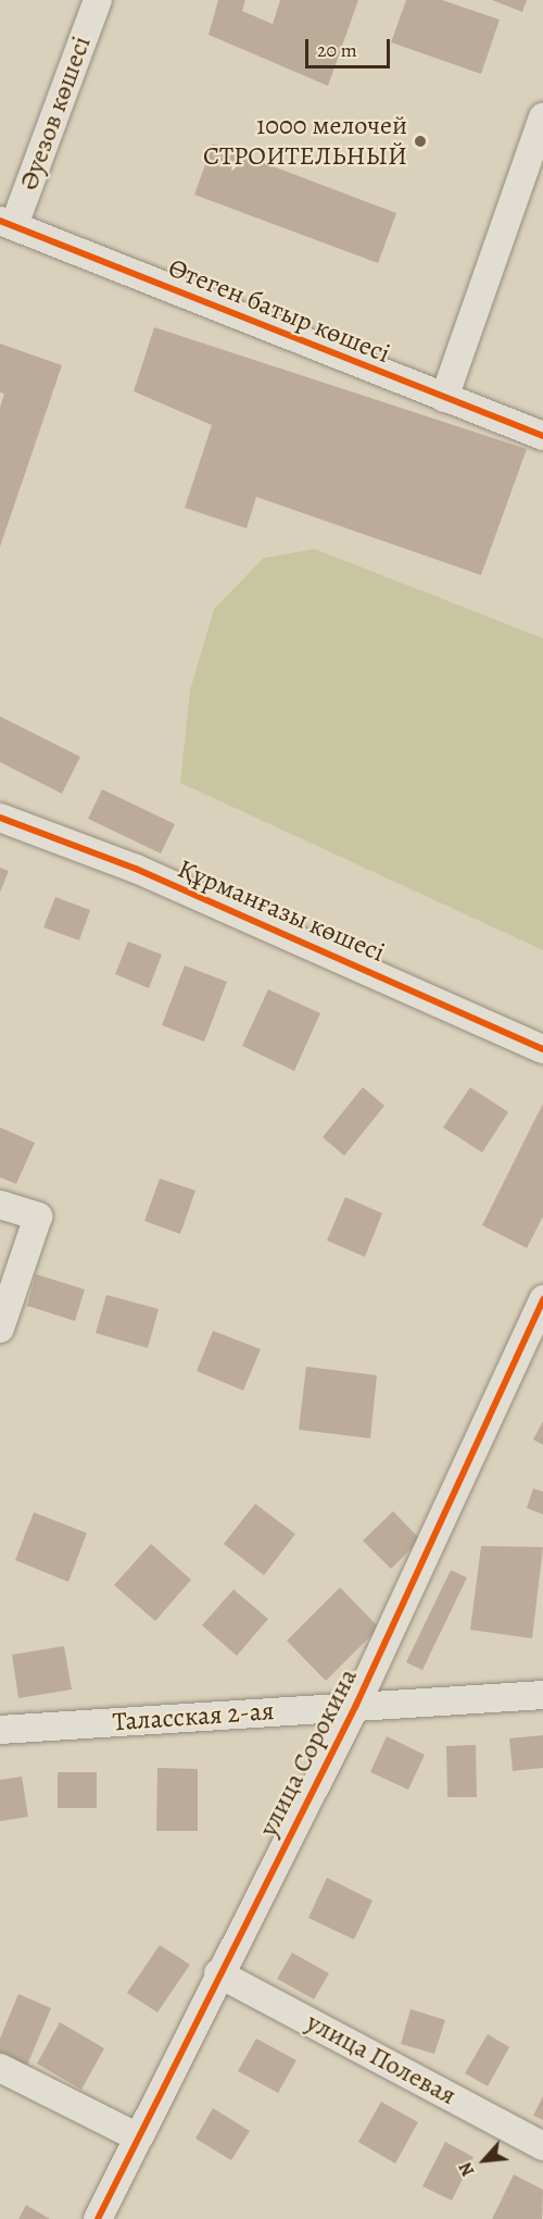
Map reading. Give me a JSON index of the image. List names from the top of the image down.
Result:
{
  "streets": {
    "street": [
      "Әуезов көшесі",
      "Өтеген батыр көшесі",
      "Құрманғазы көшесі",
      "Таласская 2-ая",
      "улица Сорокина",
      "улица Полевая"
    ]
  },
  "crossings": [
    ["Әуезов көшесі", "Өтеген батыр көшесі"],
    ["Таласская 2-ая", "улица Сорокина"],
    ["улица Сорокина", "улица Полевая"]
  ],
  "places": ["1000 мелочей СТРОИТЕЛЬНЫЙ"],
  "scale_bar": "20 m",
  "north": "bottom left"
}
